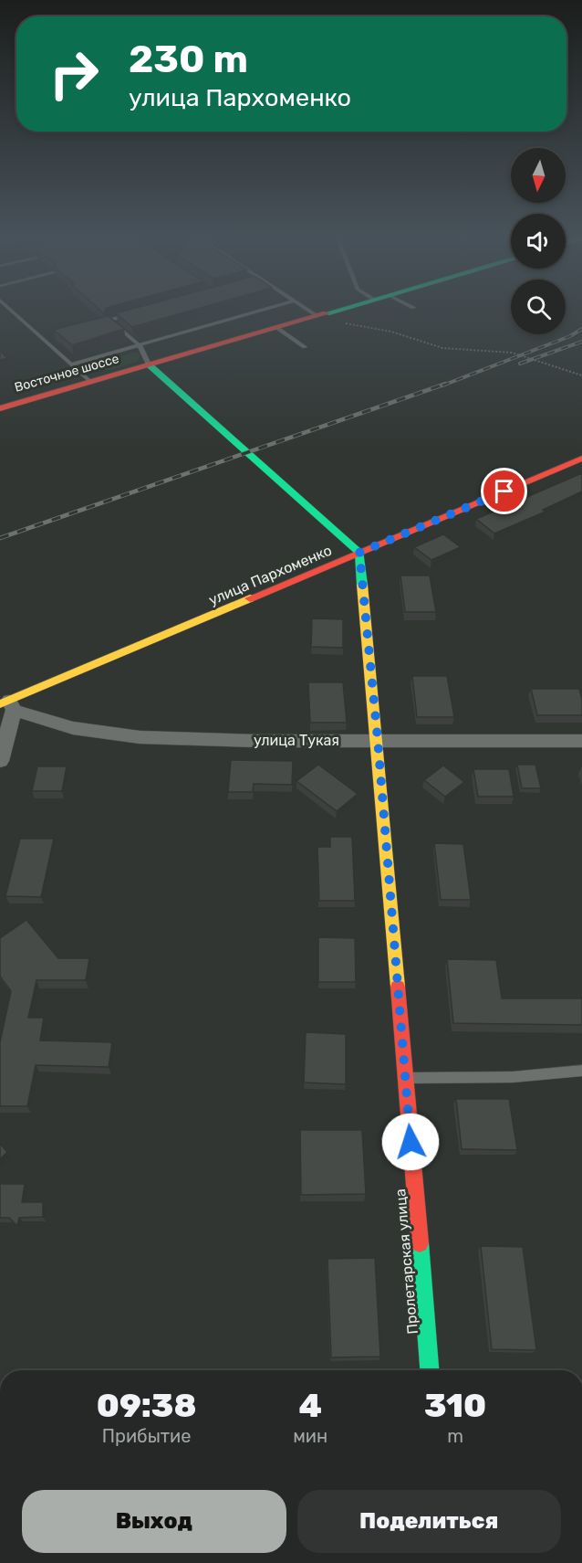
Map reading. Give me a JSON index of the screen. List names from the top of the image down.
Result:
{
  "streets": {
    "main road": ["Восточное шоссе", "улица Пархоменко", "Пролетарская улица"],
    "street": ["улица Тукая"]
  },
  "crossings": [
    ["улица Пархоменко", "улица Тукая"],
    ["улица Пархоменко", "Пролетарская улица"],
    ["улица Тукая", "Пролетарская улица"]
  ],
  "north": "bottom",
  "page": {
    "turn": ["230 m", "улица Пархоменко"],
    "eta": [
      "09:38",
      "Прибытие",
      "4",
      "мин",
      "310",
      "m"
    ],
    "buttons": ["Выход", "Поделиться"]
  }
}
